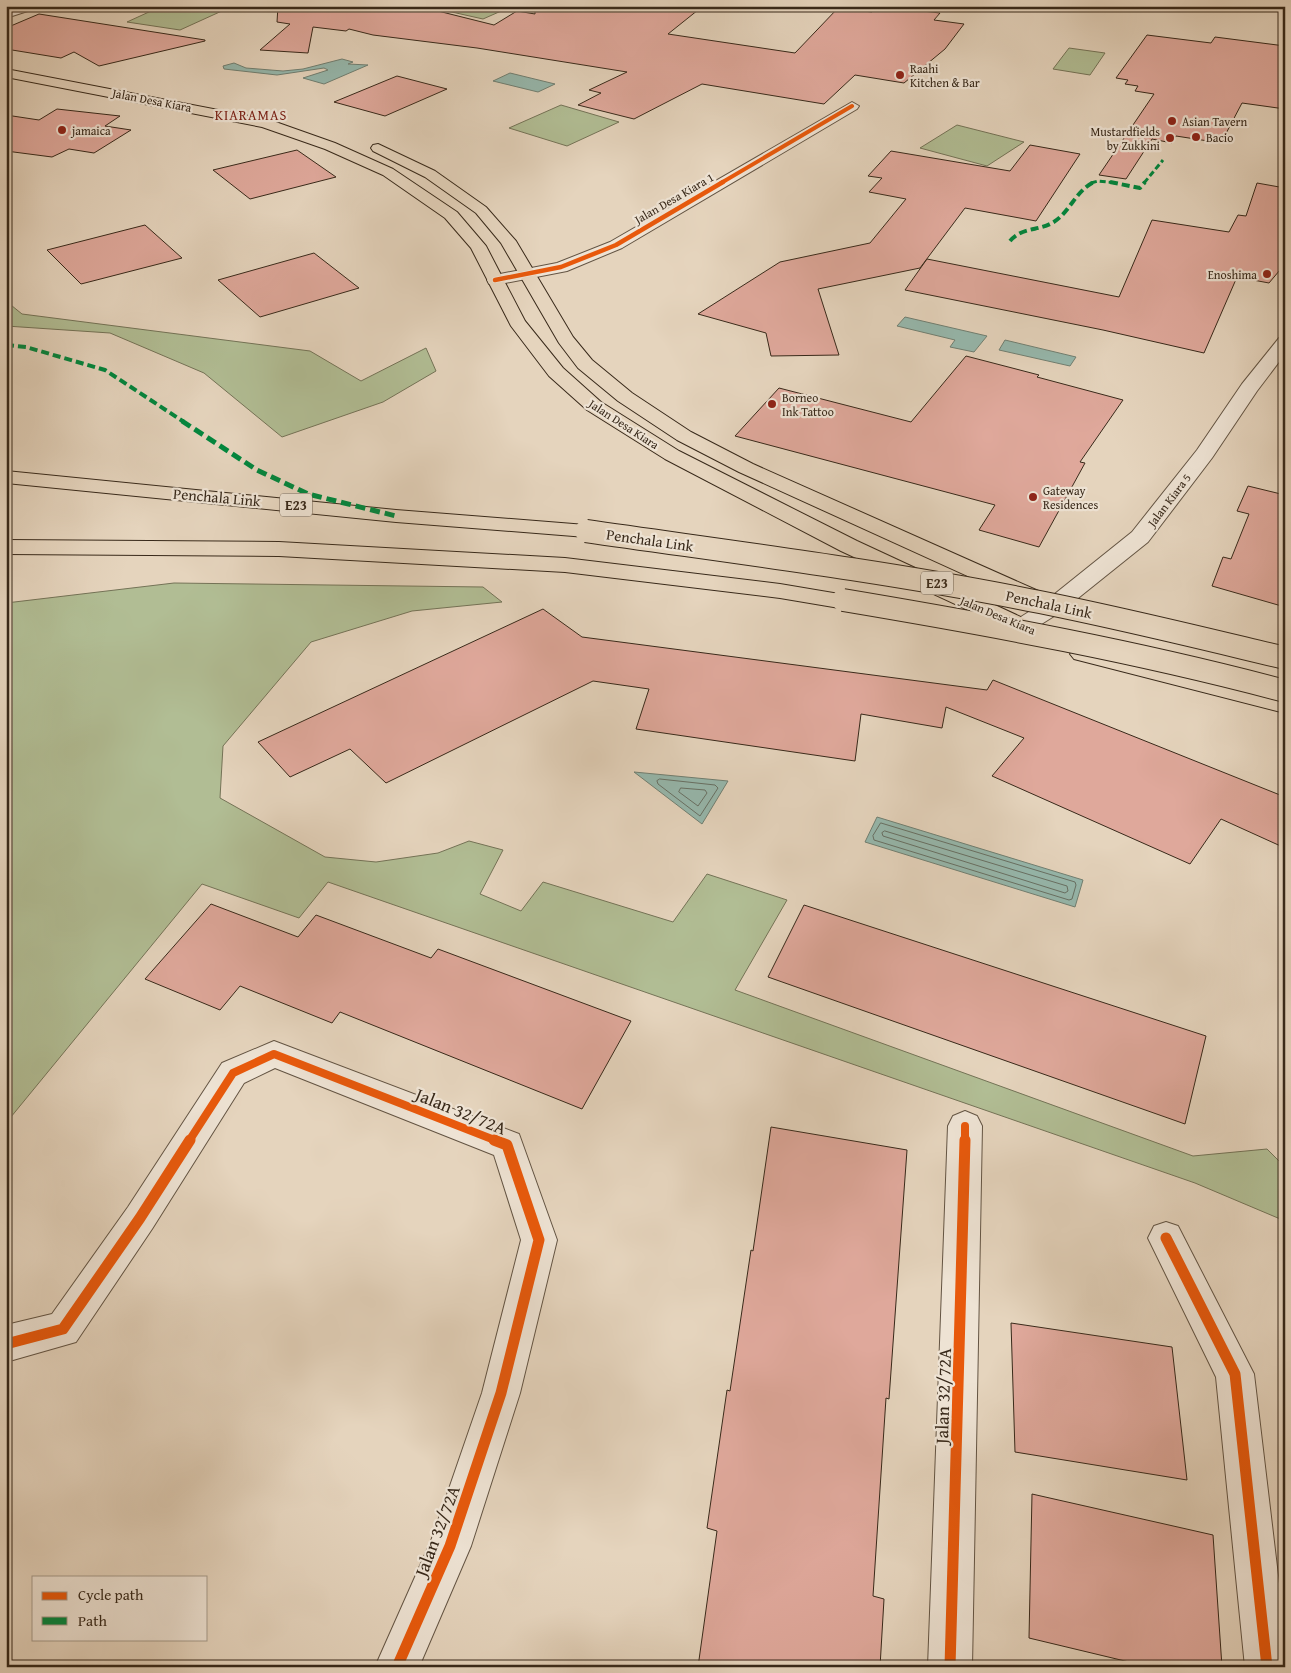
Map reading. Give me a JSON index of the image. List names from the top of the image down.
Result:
{
  "streets": {
    "main road": ["Jalan Desa Kiara", "Penchala Link", "E23"],
    "street": ["Jalan Desa Kiara 1", "Jalan Kiara 5", "Jalan 32/72A"]
  },
  "crossings": [
    ["Jalan Desa Kiara", "Jalan Desa Kiara 1"],
    ["Jalan Desa Kiara", "Jalan Kiara 5"]
  ],
  "districts": ["KIARAMAS"],
  "places": [
    "Raahi Kitchen & Bar",
    "Asian Tavern",
    "jamaica",
    "Bacio",
    "Mustardfields by Zukkini",
    "Enoshima",
    "Borneo Ink Tattoo",
    "Gateway Residences"
  ],
  "legend": ["Cycle path", "Path"]
}
